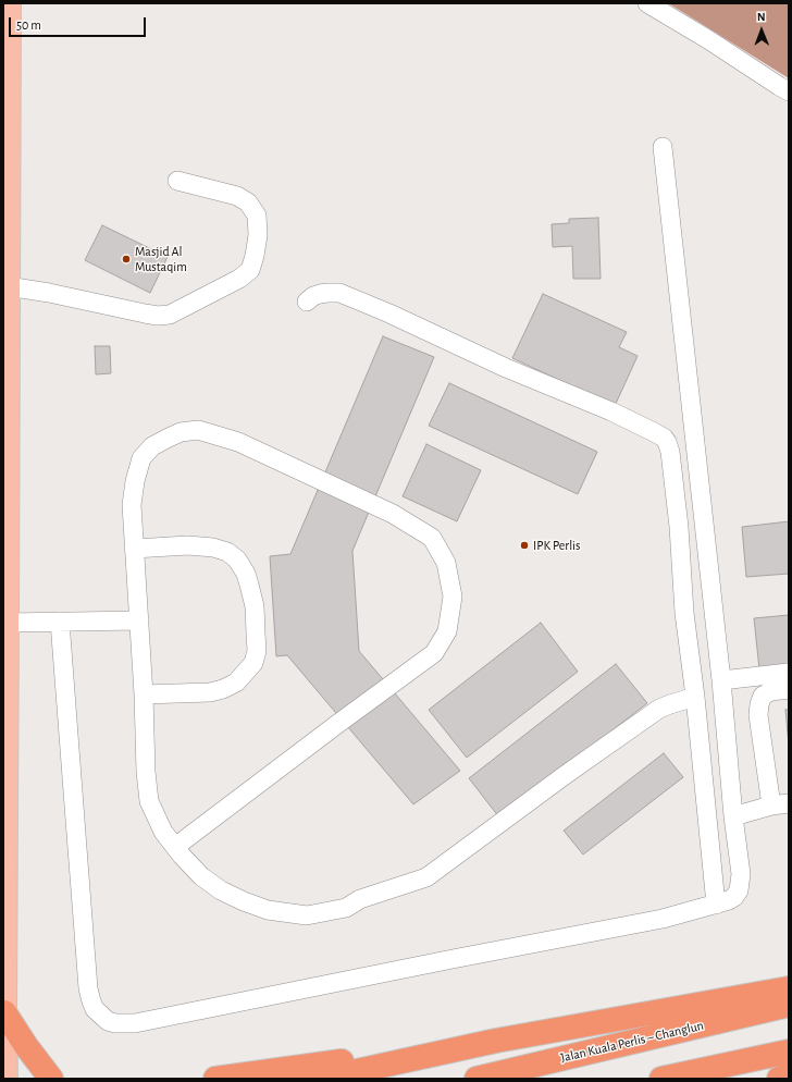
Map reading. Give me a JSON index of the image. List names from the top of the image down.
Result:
{
  "streets": {
    "highway": ["Jalan Kuala Perlis – Changlun"]
  },
  "places": ["Masjid Al Mustaqim", "IPK Perlis"],
  "scale_bar": "50 m",
  "north": "top"
}
